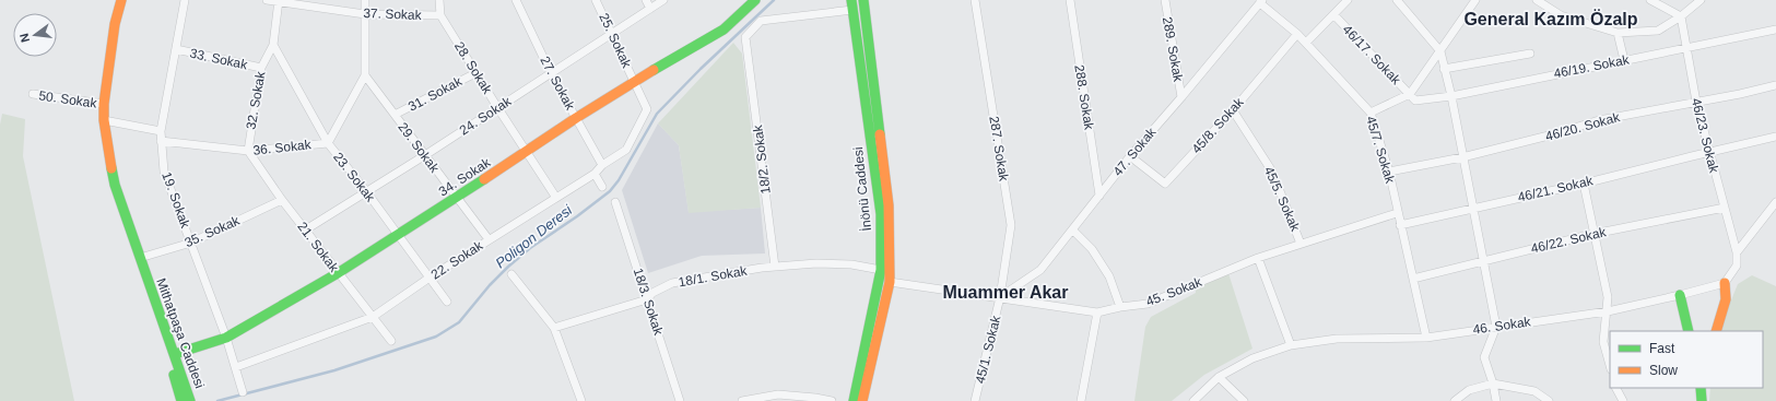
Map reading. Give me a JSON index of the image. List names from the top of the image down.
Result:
{
  "streets": {
    "main road": ["34. Sokak", "İnönü Caddesi", "Mithatpaşa Caddesi"],
    "street": [
      "37. Sokak",
      "25. Sokak",
      "289. Sokak",
      "46/17. Sokak",
      "33. Sokak",
      "46/19. Sokak",
      "28. Sokak",
      "27. Sokak",
      "31. Sokak",
      "288. Sokak",
      "50. Sokak",
      "32. Sokak",
      "24. Sokak",
      "45/8. Sokak",
      "46/20. Sokak",
      "46/23. Sokak",
      "36. Sokak",
      "29. Sokak",
      "287. Sokak",
      "45/7. Sokak",
      "47. Sokak",
      "18/2. Sokak",
      "23. Sokak",
      "46/21. Sokak",
      "45/5. Sokak",
      "19. Sokak",
      "35. Sokak",
      "46/22. Sokak",
      "21. Sokak",
      "22. Sokak",
      "18/1. Sokak",
      "45. Sokak",
      "18/3. Sokak",
      "46. Sokak",
      "45/1. Sokak"
    ]
  },
  "crossings": [
    ["37. Sokak", "28. Sokak"],
    ["37. Sokak", "32. Sokak"],
    ["25. Sokak", "24. Sokak"],
    ["25. Sokak", "34. Sokak"],
    ["25. Sokak", "22. Sokak"],
    ["289. Sokak", "47. Sokak"],
    ["46/17. Sokak", "46/19. Sokak"],
    ["33. Sokak", "32. Sokak"],
    ["33. Sokak", "19. Sokak"],
    ["46/19. Sokak", "46/23. Sokak"],
    ["28. Sokak", "31. Sokak"],
    ["28. Sokak", "24. Sokak"],
    ["28. Sokak", "34. Sokak"],
    ["28. Sokak", "22. Sokak"],
    ["27. Sokak", "24. Sokak"],
    ["27. Sokak", "34. Sokak"],
    ["27. Sokak", "22. Sokak"],
    ["31. Sokak", "29. Sokak"],
    ["288. Sokak", "47. Sokak"],
    ["50. Sokak", "Mithatpaşa Caddesi"],
    ["32. Sokak", "36. Sokak"],
    ["32. Sokak", "23. Sokak"],
    ["32. Sokak", "21. Sokak"],
    ["24. Sokak", "29. Sokak"],
    ["24. Sokak", "23. Sokak"],
    ["24. Sokak", "21. Sokak"],
    ["45/8. Sokak", "45/7. Sokak"],
    ["45/8. Sokak", "47. Sokak"],
    ["45/8. Sokak", "45/5. Sokak"],
    ["46/20. Sokak", "46/23. Sokak"],
    ["46/20. Sokak", "45/7. Sokak"],
    ["46/23. Sokak", "46/21. Sokak"],
    ["46/23. Sokak", "46/22. Sokak"],
    ["36. Sokak", "29. Sokak"],
    ["36. Sokak", "23. Sokak"],
    ["36. Sokak", "19. Sokak"],
    ["36. Sokak", "21. Sokak"],
    ["29. Sokak", "34. Sokak"],
    ["29. Sokak", "22. Sokak"],
    ["287. Sokak", "47. Sokak"],
    ["287. Sokak", "45. Sokak"],
    ["287. Sokak", "45/1. Sokak"],
    ["45/7. Sokak", "47. Sokak"],
    ["45/7. Sokak", "46/21. Sokak"],
    ["45/7. Sokak", "46/22. Sokak"],
    ["45/7. Sokak", "45. Sokak"],
    ["45/7. Sokak", "46. Sokak"],
    ["47. Sokak", "45. Sokak"],
    ["47. Sokak", "45/1. Sokak"],
    ["18/2. Sokak", "İnönü Caddesi"],
    ["18/2. Sokak", "18/1. Sokak"],
    ["23. Sokak", "34. Sokak"],
    ["23. Sokak", "22. Sokak"],
    ["34. Sokak", "19. Sokak"],
    ["34. Sokak", "21. Sokak"],
    ["34. Sokak", "22. Sokak"],
    ["34. Sokak", "Mithatpaşa Caddesi"],
    ["İnönü Caddesi", "18/1. Sokak"],
    ["İnönü Caddesi", "45. Sokak"],
    ["45/5. Sokak", "45. Sokak"],
    ["19. Sokak", "35. Sokak"],
    ["19. Sokak", "22. Sokak"],
    ["35. Sokak", "21. Sokak"],
    ["35. Sokak", "Mithatpaşa Caddesi"],
    ["21. Sokak", "22. Sokak"],
    ["18/1. Sokak", "18/3. Sokak"],
    ["45. Sokak", "45/1. Sokak"]
  ],
  "districts": ["General Kazım Özalp", "Muammer Akar"],
  "water": ["Poligon Deresi"],
  "legend": ["Fast", "Slow"],
  "north": "left"
}
